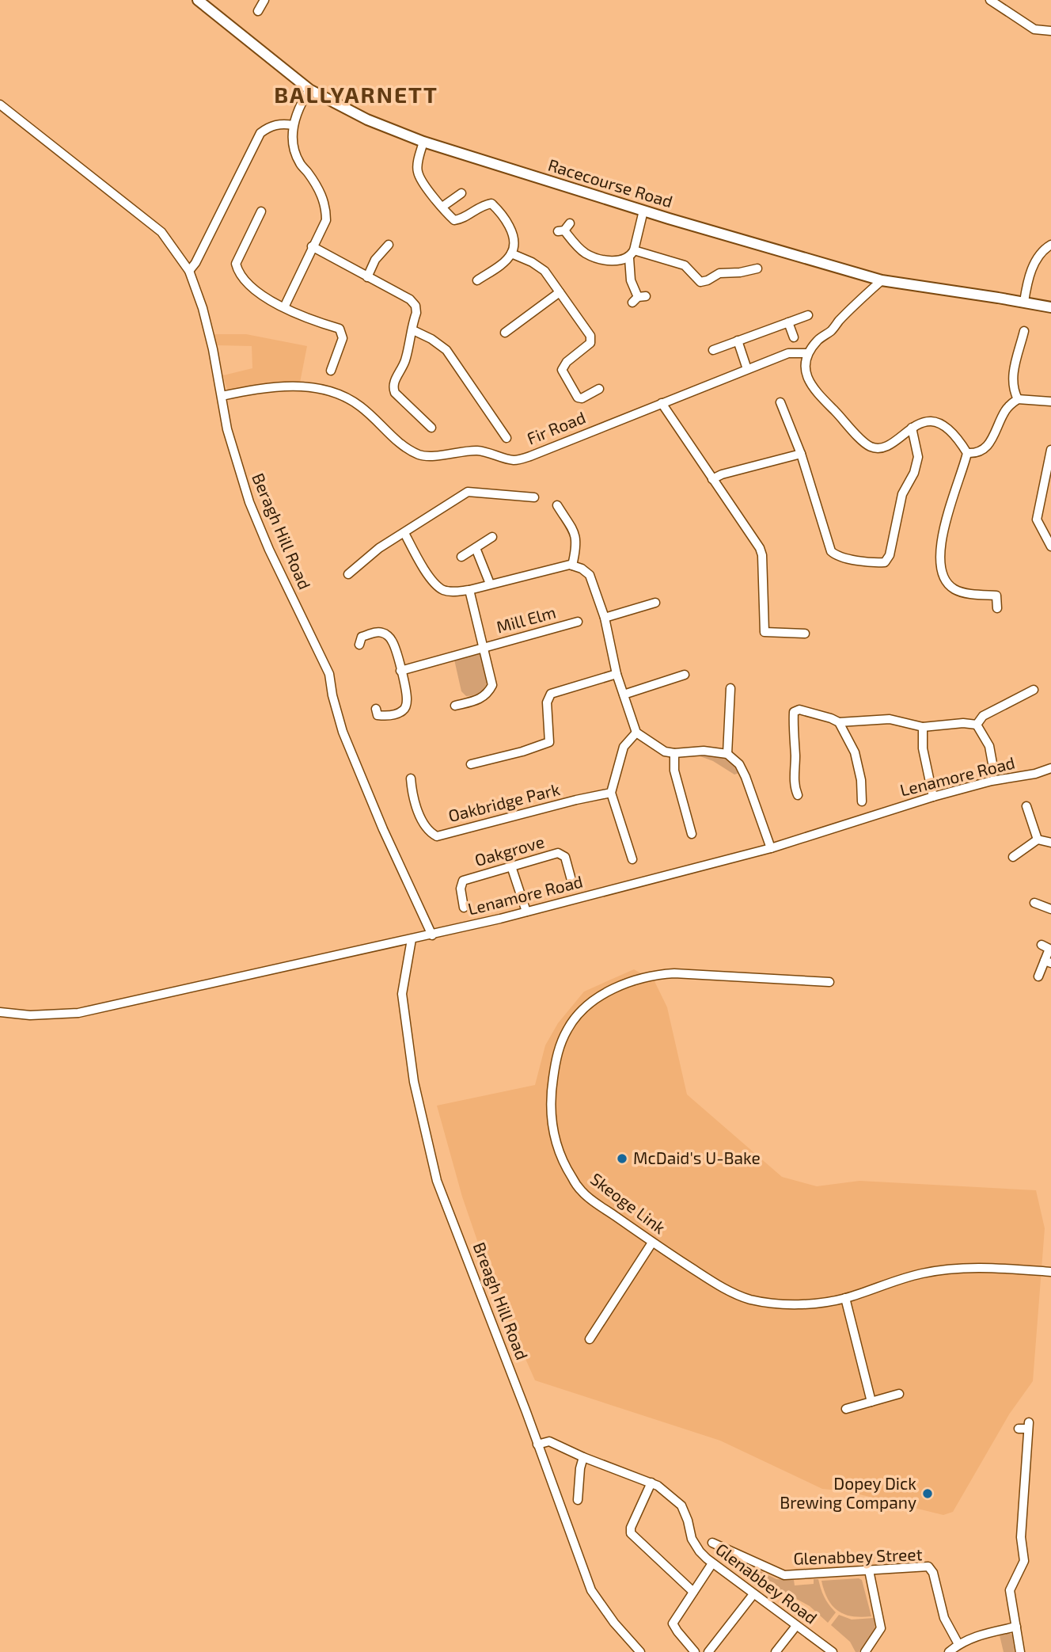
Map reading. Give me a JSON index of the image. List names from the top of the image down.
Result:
{
  "streets": {
    "street": [
      "Racecourse Road",
      "Fir Road",
      "Beragh Hill Road",
      "Mill Elm",
      "Lenamore Road",
      "Oakbridge Park",
      "Oakgrove",
      "Skeoge Link",
      "Breagh Hill Road",
      "Glenabbey Street",
      "Glenabbey Road"
    ]
  },
  "crossings": [
    ["Fir Road", "Beragh Hill Road"],
    ["Beragh Hill Road", "Lenamore Road"],
    ["Lenamore Road", "Breagh Hill Road"],
    ["Breagh Hill Road", "Glenabbey Road"]
  ],
  "districts": ["BALLYARNETT"],
  "places": ["McDaid's U-Bake", "Dopey Dick Brewing Company"]
}
